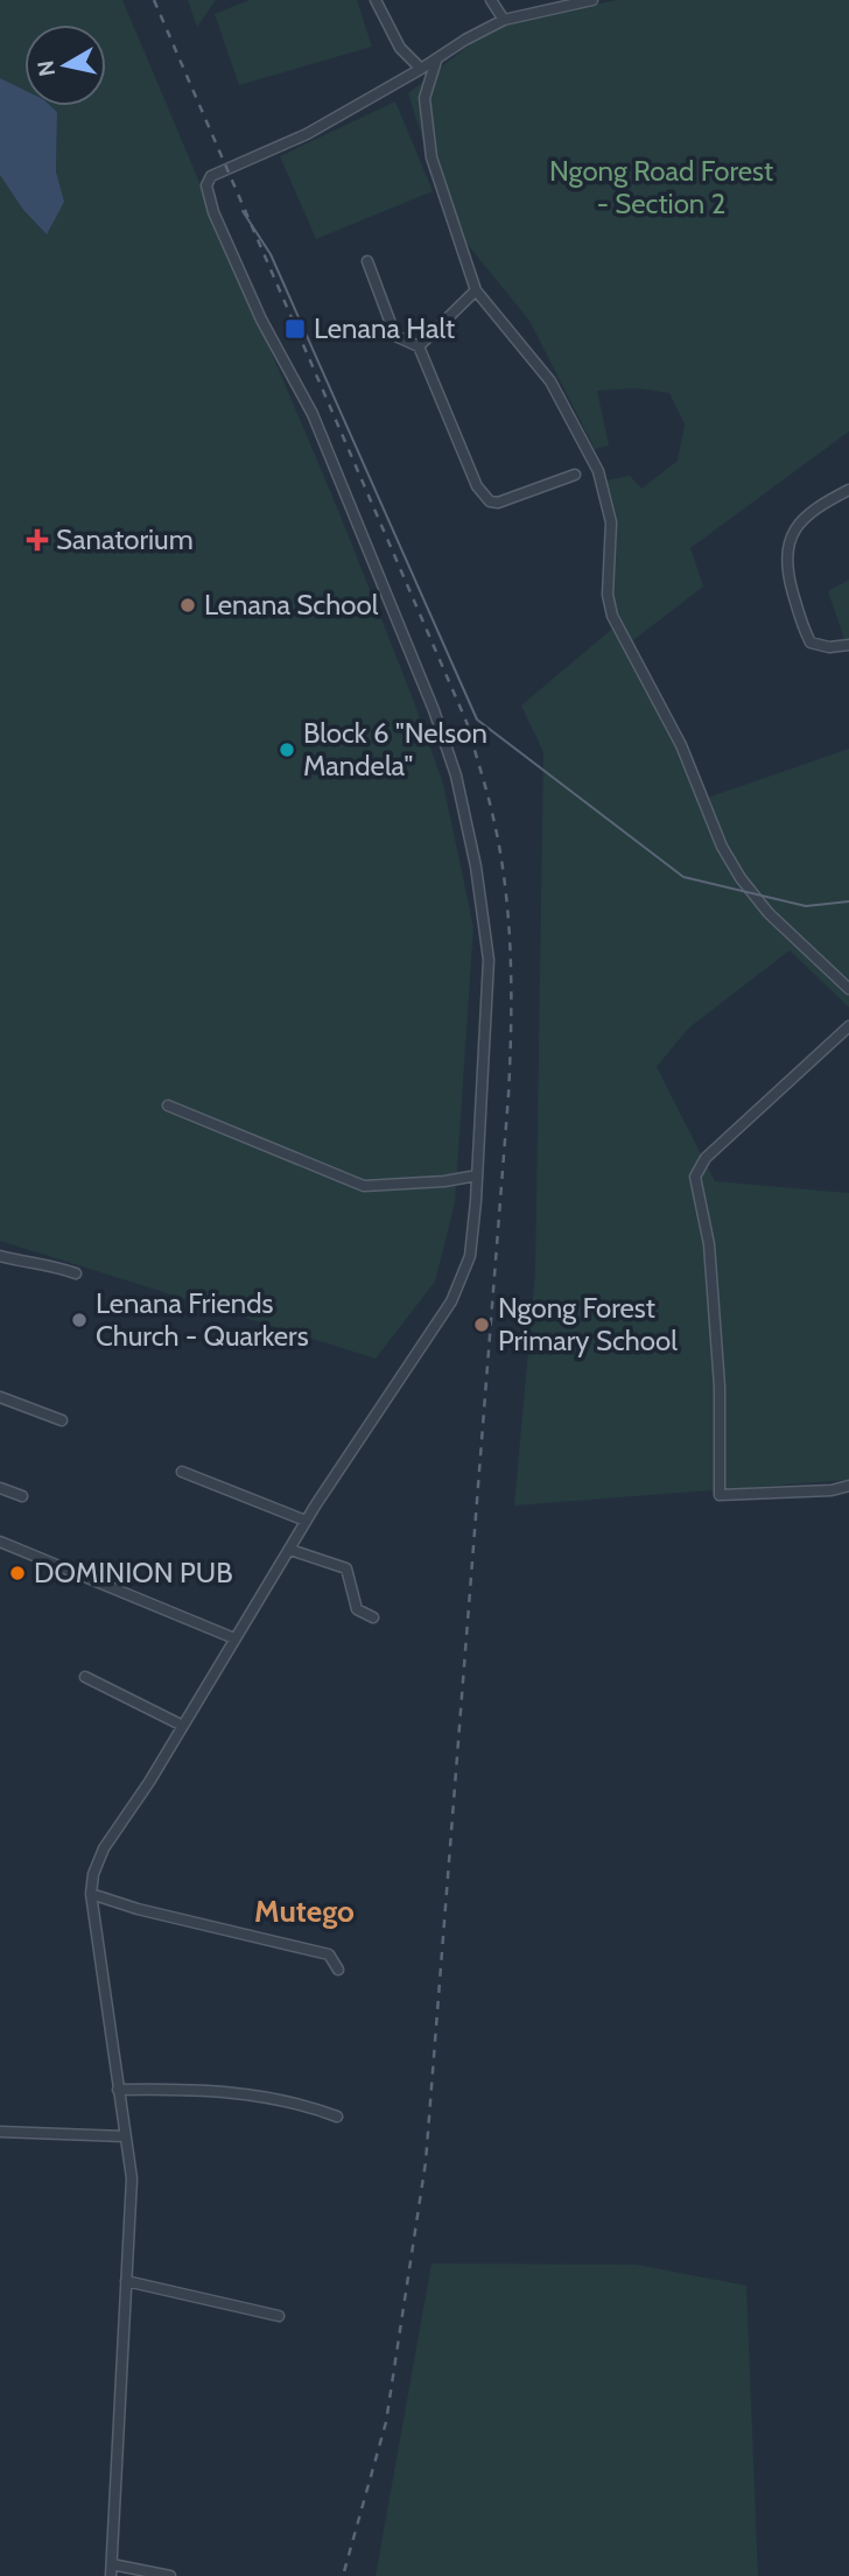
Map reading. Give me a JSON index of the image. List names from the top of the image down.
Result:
{
  "districts": ["Mutego"],
  "parks": ["Ngong Road Forest - Section 2"],
  "places": {
    "transit": ["Lenana Halt"],
    "health": ["Sanatorium"],
    "other": [
      "Lenana School",
      "Block 6 \"Nelson Mandela\"",
      "Lenana Friends Church - Quarkers",
      "Ngong Forest Primary School",
      "DOMINION PUB"
    ]
  },
  "north": "left"
}
